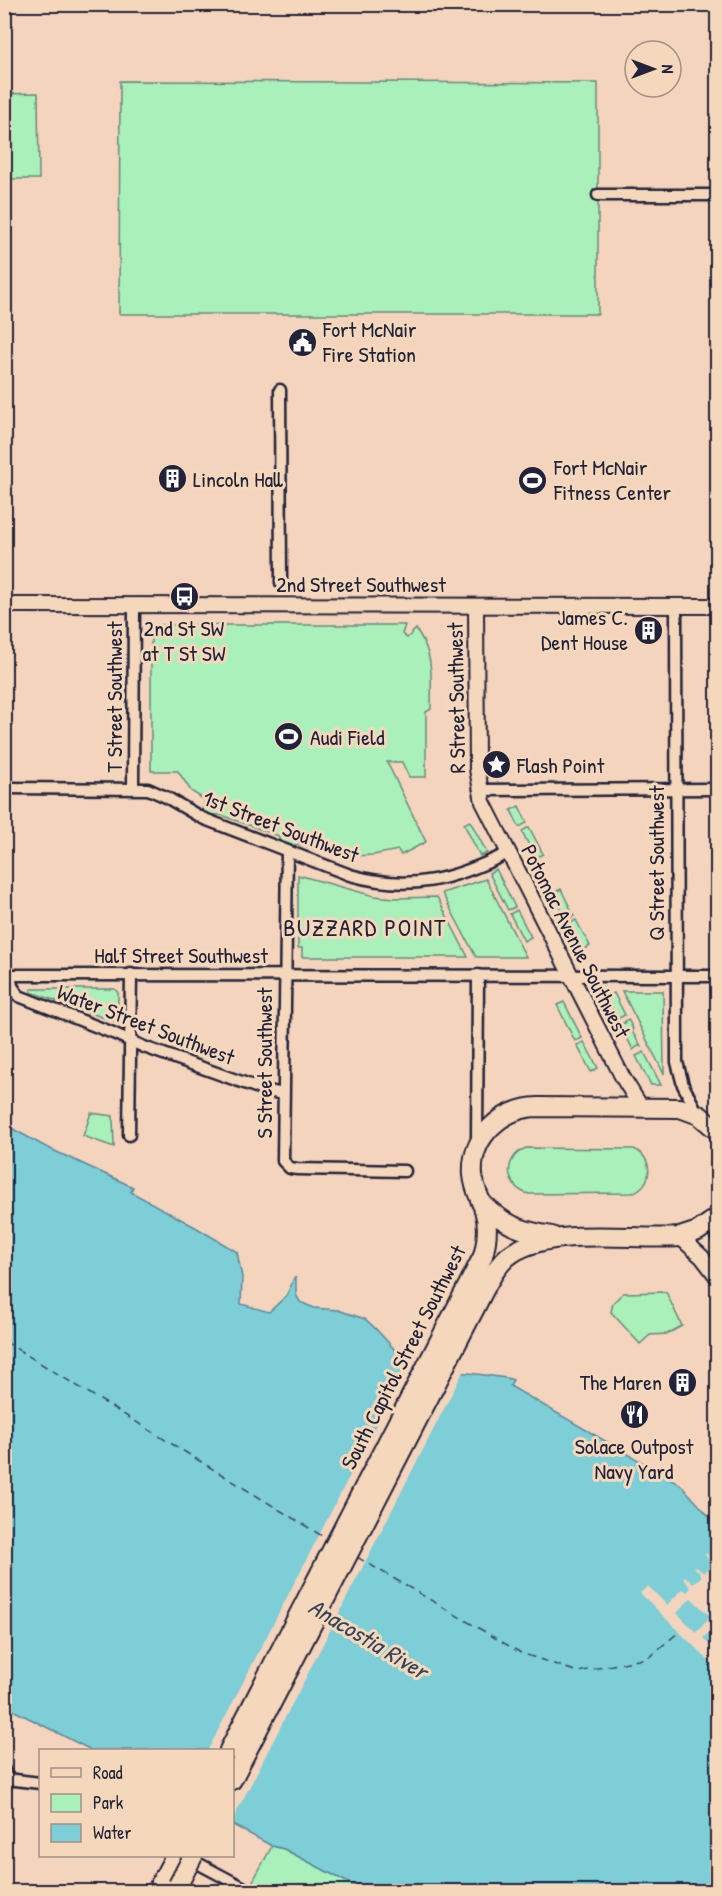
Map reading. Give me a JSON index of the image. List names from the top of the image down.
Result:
{
  "streets": {
    "main road": ["South Capitol Street Southwest"],
    "street": [
      "2nd Street Southwest",
      "T Street Southwest",
      "R Street Southwest",
      "1st Street Southwest",
      "Q Street Southwest",
      "Potomac Avenue Southwest",
      "Half Street Southwest",
      "Water Street Southwest",
      "S Street Southwest"
    ]
  },
  "crossings": [
    ["2nd Street Southwest", "T Street Southwest"],
    ["2nd Street Southwest", "R Street Southwest"],
    ["2nd Street Southwest", "Q Street Southwest"],
    ["T Street Southwest", "1st Street Southwest"],
    ["R Street Southwest", "Potomac Avenue Southwest"],
    ["1st Street Southwest", "Potomac Avenue Southwest"],
    ["1st Street Southwest", "S Street Southwest"],
    ["Q Street Southwest", "Half Street Southwest"],
    ["Q Street Southwest", "South Capitol Street Southwest"],
    ["Potomac Avenue Southwest", "Half Street Southwest"],
    ["Potomac Avenue Southwest", "South Capitol Street Southwest"],
    ["Half Street Southwest", "Water Street Southwest"],
    ["Half Street Southwest", "S Street Southwest"],
    ["Water Street Southwest", "S Street Southwest"]
  ],
  "districts": ["BUZZARD POINT"],
  "water": ["Anacostia River"],
  "places": {
    "public building": ["Fort McNair Fire Station"],
    "building": ["Lincoln Hall", "James C. Dent House", "The Maren"],
    "sports": ["Fort McNair Fitness Center", "Audi Field"],
    "bus stop": ["2nd St SW at T St SW"],
    "place": ["Flash Point"],
    "restaurant": ["Solace Outpost Navy Yard"]
  },
  "legend": ["Road", "Park", "Water"],
  "north": "right"
}
